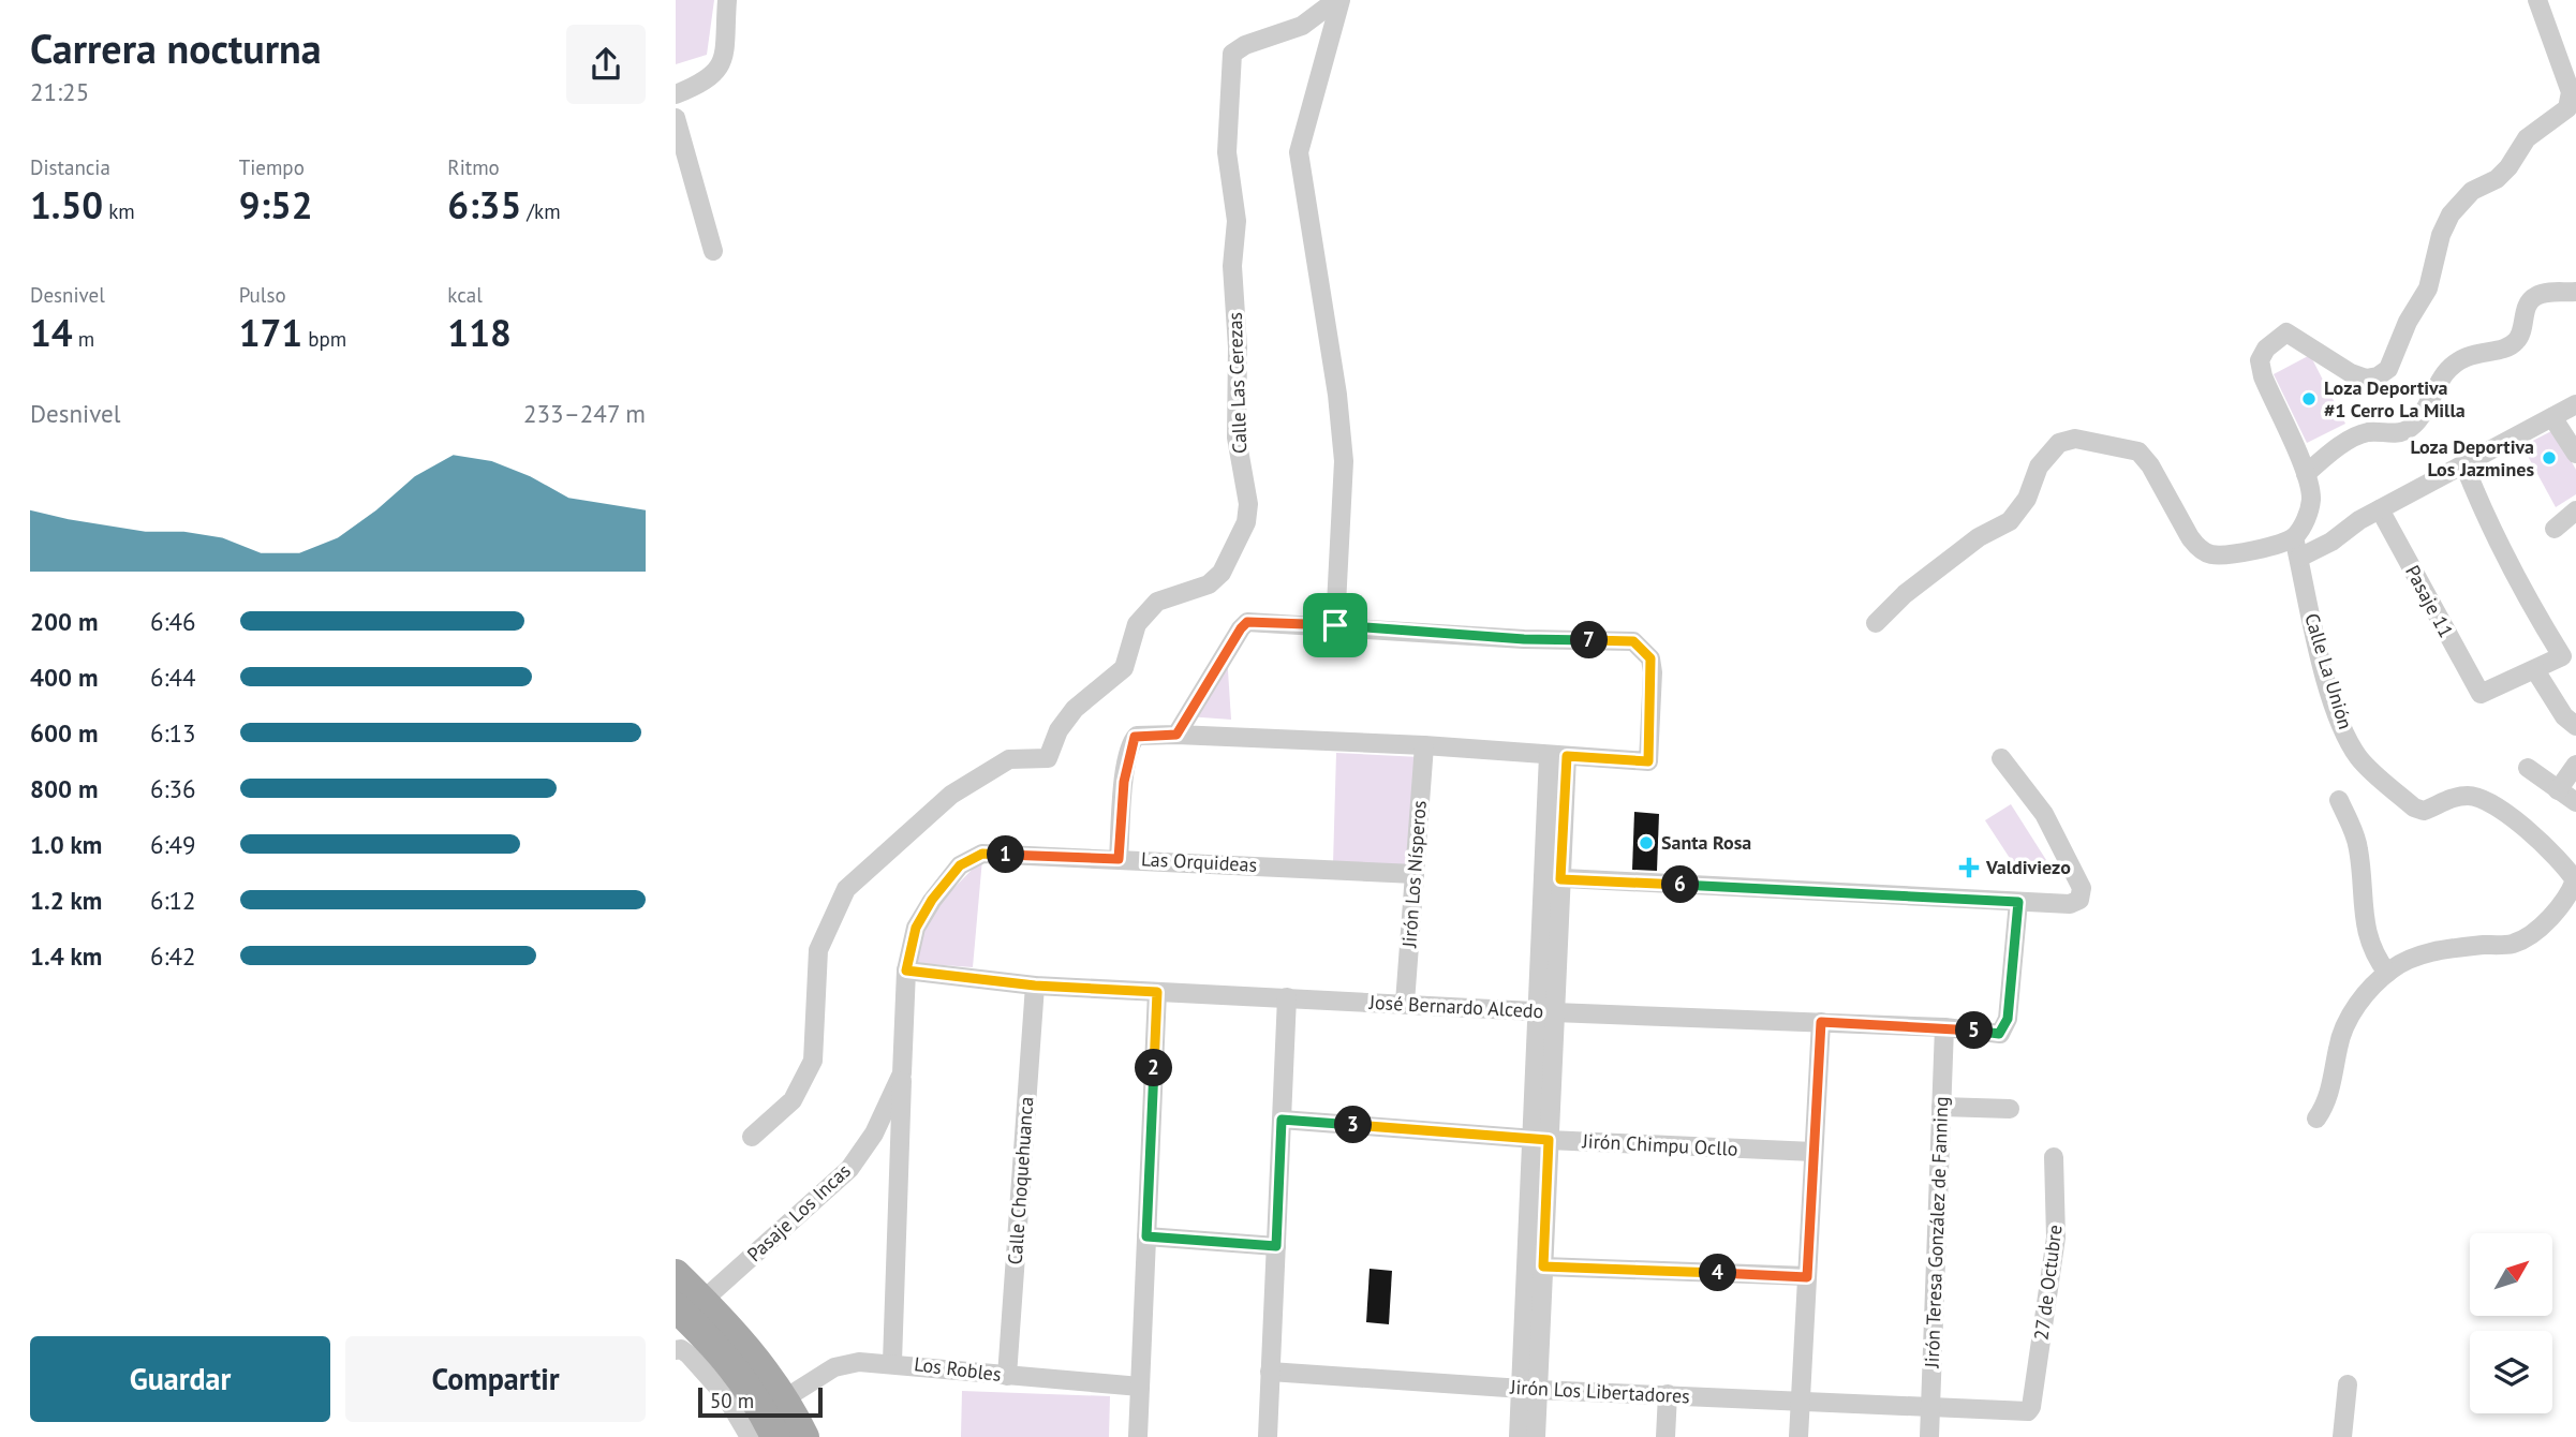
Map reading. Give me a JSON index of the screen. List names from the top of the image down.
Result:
{
  "streets": {
    "street": [
      "Calle Las Cerezas",
      "Pasaje 11",
      "Calle La Unión",
      "Las Orquideas",
      "Jirón Los Nísperos",
      "José Bernardo Alcedo",
      "Jirón Chimpu Ocllo",
      "Calle Choquehuanca",
      "Pasaje Los Incas",
      "Jirón Teresa González de Fanning",
      "27 de Octubre",
      "Los Robles",
      "Jirón Los Libertadores"
    ]
  },
  "crossings": [
    ["Las Orquideas", "Jirón Los Nísperos"],
    ["Las Orquideas", "Pasaje Los Incas"],
    ["Jirón Los Nísperos", "José Bernardo Alcedo"],
    ["José Bernardo Alcedo", "Calle Choquehuanca"],
    ["José Bernardo Alcedo", "Pasaje Los Incas"],
    ["José Bernardo Alcedo", "Jirón Teresa González de Fanning"],
    ["Calle Choquehuanca", "Los Robles"],
    ["Pasaje Los Incas", "Los Robles"],
    ["Jirón Teresa González de Fanning", "Jirón Los Libertadores"],
    ["27 de Octubre", "Jirón Los Libertadores"]
  ],
  "places": {
    "other": ["Loza Deportiva #1 Cerro La Milla", "Loza Deportiva Los Jazmines", "Santa Rosa"],
    "health": ["Valdiviezo"]
  },
  "scale_bar": "50 m",
  "north": "top right",
  "page": {
    "heading": ["Carrera nocturna", "21:25"],
    "stats": [
      ["Distancia", "1.50 km"],
      ["Tiempo", "9:52"],
      ["Ritmo", "6:35 /km"],
      ["Desnivel", "14 m"],
      ["Pulso", "171 bpm"],
      ["kcal", "118"]
    ],
    "chart": ["Desnivel", "233–247 m"],
    "list": [
      {
        "name": "200 m",
        "note": "6:46"
      },
      {
        "name": "400 m",
        "note": "6:44"
      },
      {
        "name": "600 m",
        "note": "6:13"
      },
      {
        "name": "800 m",
        "note": "6:36"
      },
      {
        "name": "1.0 km",
        "note": "6:49"
      },
      {
        "name": "1.2 km",
        "note": "6:12"
      },
      {
        "name": "1.4 km",
        "note": "6:42"
      }
    ],
    "pins": [
      "7",
      "1",
      "6",
      "5",
      "2",
      "3",
      "4"
    ],
    "buttons": ["Guardar", "Compartir"],
    "scale": "50 m"
  }
}
